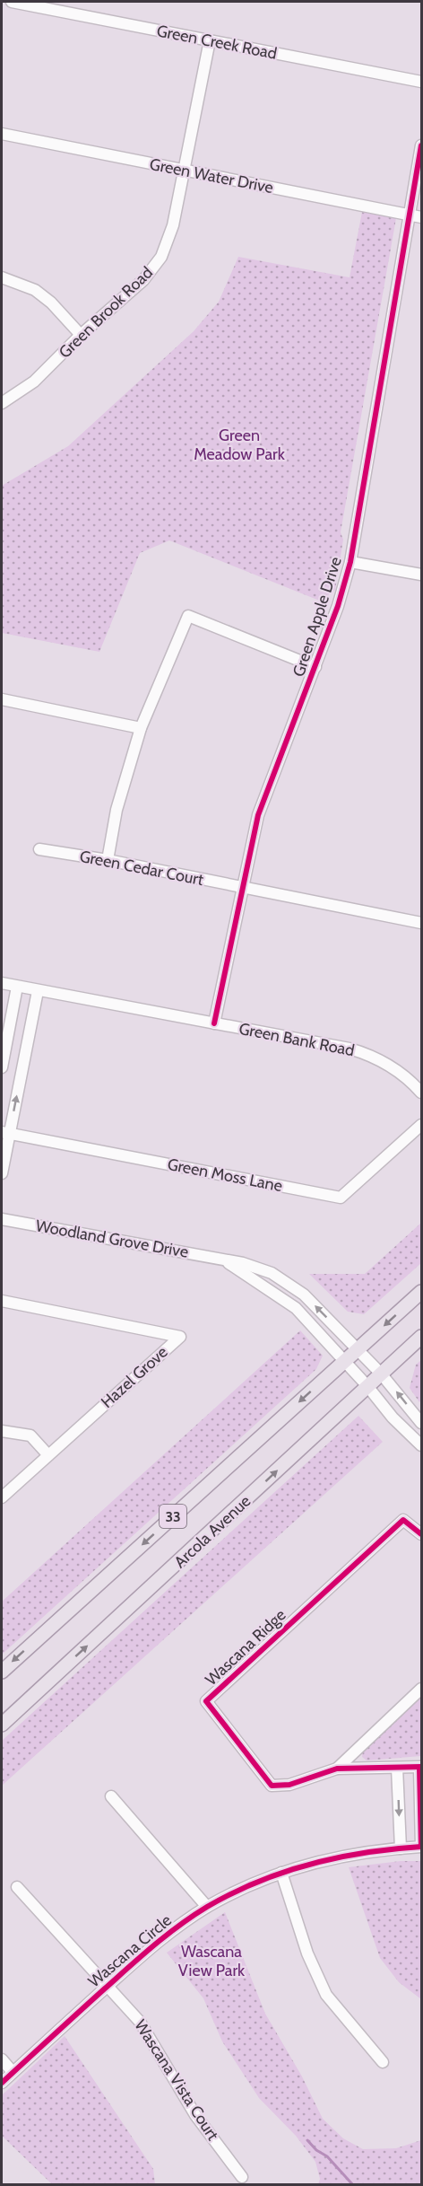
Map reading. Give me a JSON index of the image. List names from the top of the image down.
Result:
{
  "streets": {
    "main road": ["33", "Arcola Avenue"],
    "street": [
      "Green Creek Road",
      "Green Water Drive",
      "Green Brook Road",
      "Green Apple Drive",
      "Green Cedar Court",
      "Green Bank Road",
      "Green Moss Lane",
      "Woodland Grove Drive",
      "Hazel Grove",
      "Wascana Ridge",
      "Wascana Circle",
      "Wascana Vista Court"
    ]
  },
  "crossings": [
    ["Green Creek Road", "Green Brook Road"],
    ["Green Water Drive", "Green Brook Road"],
    ["Green Water Drive", "Green Apple Drive"],
    ["Green Apple Drive", "Green Cedar Court"],
    ["Green Apple Drive", "Green Bank Road"],
    ["Woodland Grove Drive", "33"],
    ["Woodland Grove Drive", "Arcola Avenue"],
    ["Wascana Ridge", "Wascana Circle"],
    ["Wascana Circle", "Wascana Vista Court"]
  ],
  "parks": ["Green Meadow Park", "Wascana View Park"]
}
